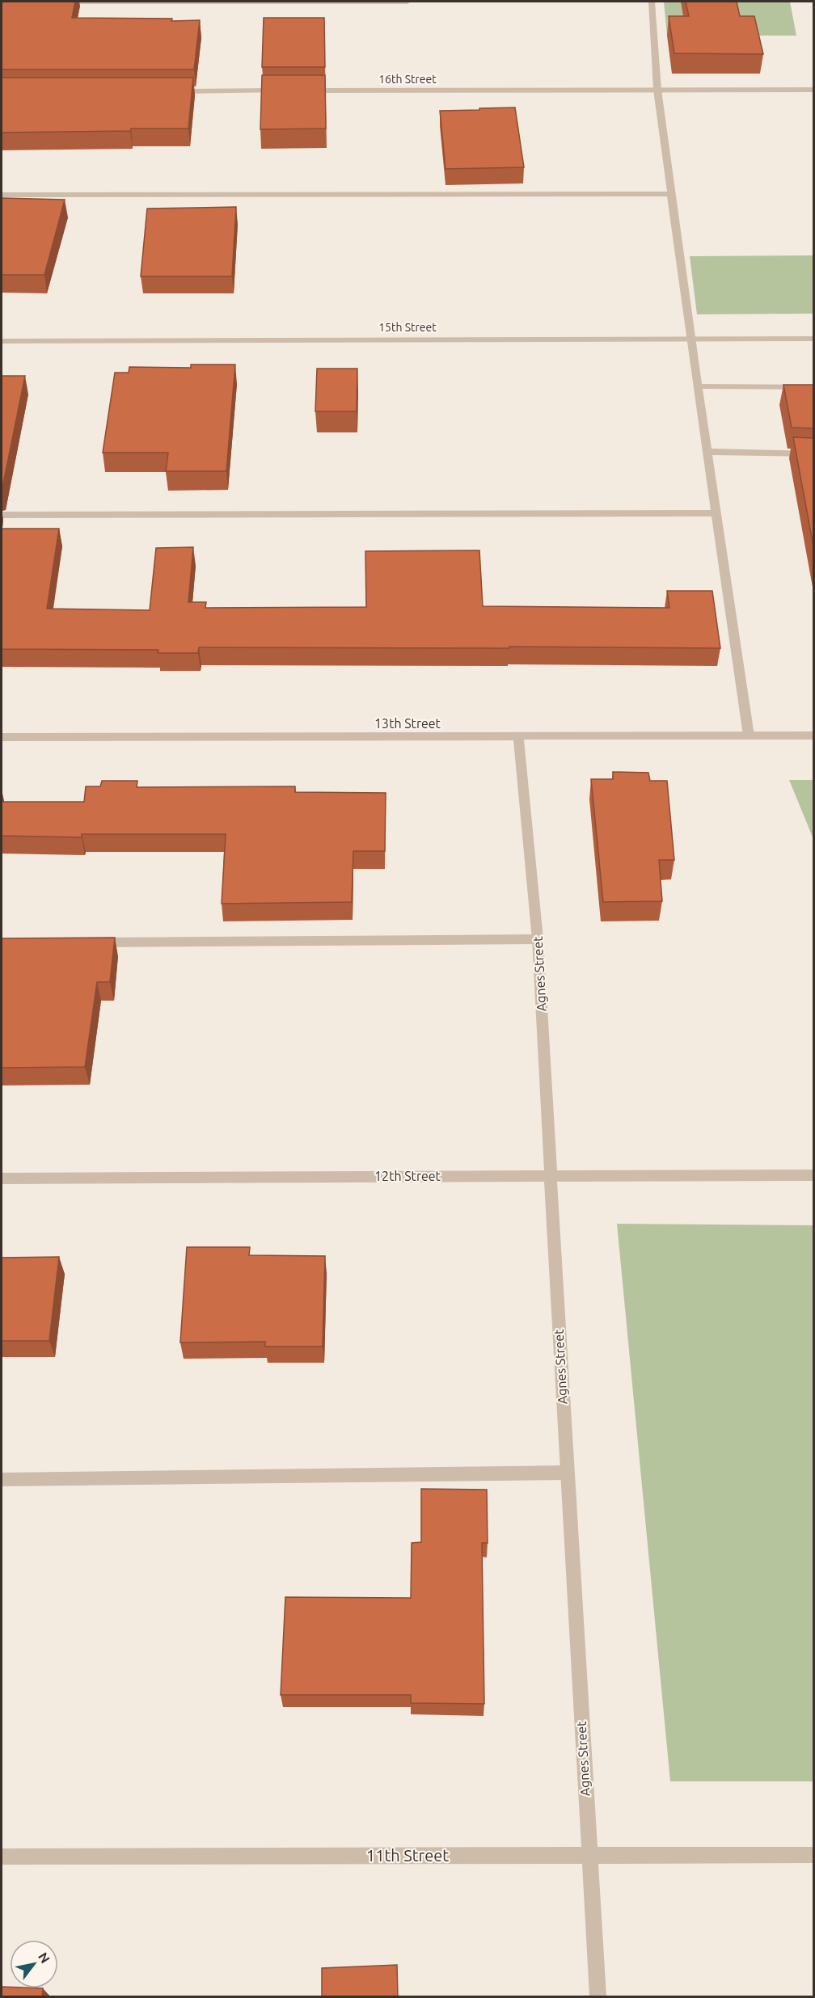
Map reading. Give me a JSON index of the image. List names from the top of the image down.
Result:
{
  "streets": {
    "street": [
      "16th Street",
      "15th Street",
      "13th Street",
      "Agnes Street",
      "12th Street",
      "11th Street"
    ]
  },
  "crossings": [
    ["13th Street", "Agnes Street"],
    ["Agnes Street", "12th Street"],
    ["Agnes Street", "11th Street"]
  ],
  "north": "top right"
}
